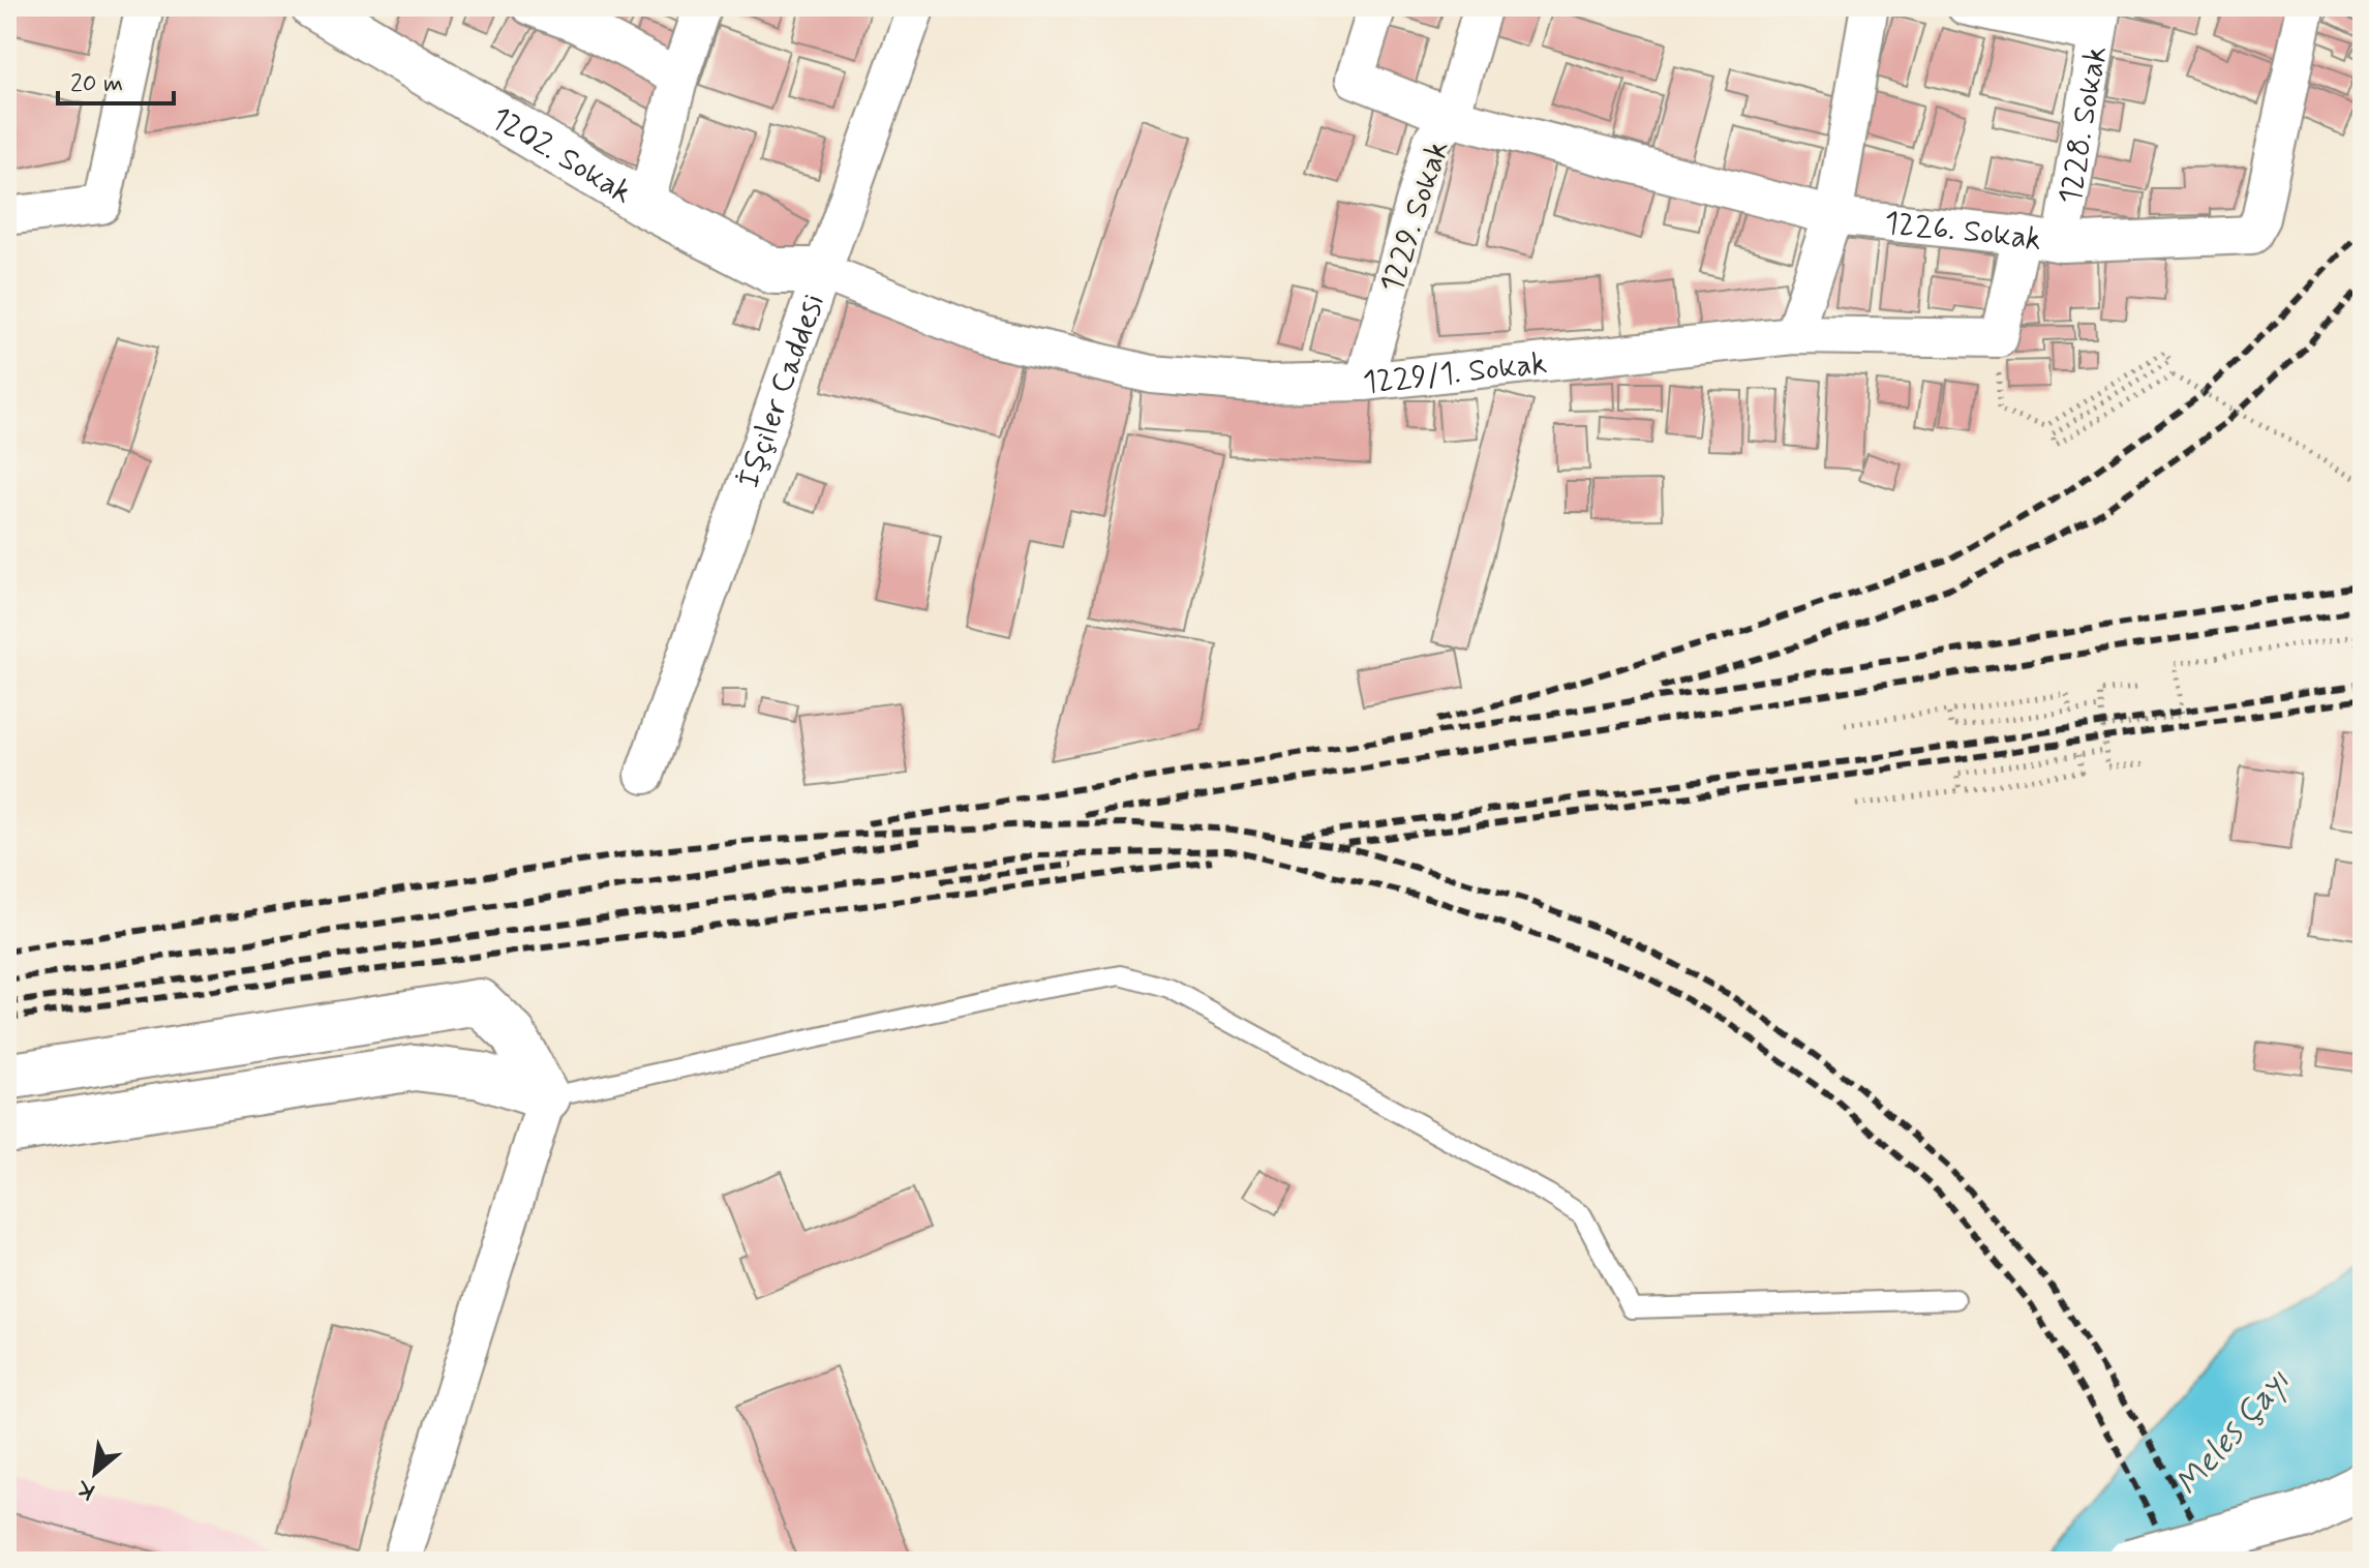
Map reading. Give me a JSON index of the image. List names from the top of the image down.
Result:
{
  "streets": {
    "main road": ["1202. Sokak"],
    "street": [
      "1228. Sokak",
      "1229. Sokak",
      "1226. Sokak",
      "1229/1. Sokak",
      "İşçiler Caddesi"
    ]
  },
  "crossings": [
    ["1228. Sokak", "1226. Sokak"],
    ["1202. Sokak", "1229/1. Sokak"],
    ["1202. Sokak", "İşçiler Caddesi"],
    ["1229. Sokak", "1226. Sokak"],
    ["1229. Sokak", "1229/1. Sokak"],
    ["1229/1. Sokak", "İşçiler Caddesi"]
  ],
  "water": ["Meles Çayı"],
  "scale_bar": "20 m",
  "north": "bottom left"
}
